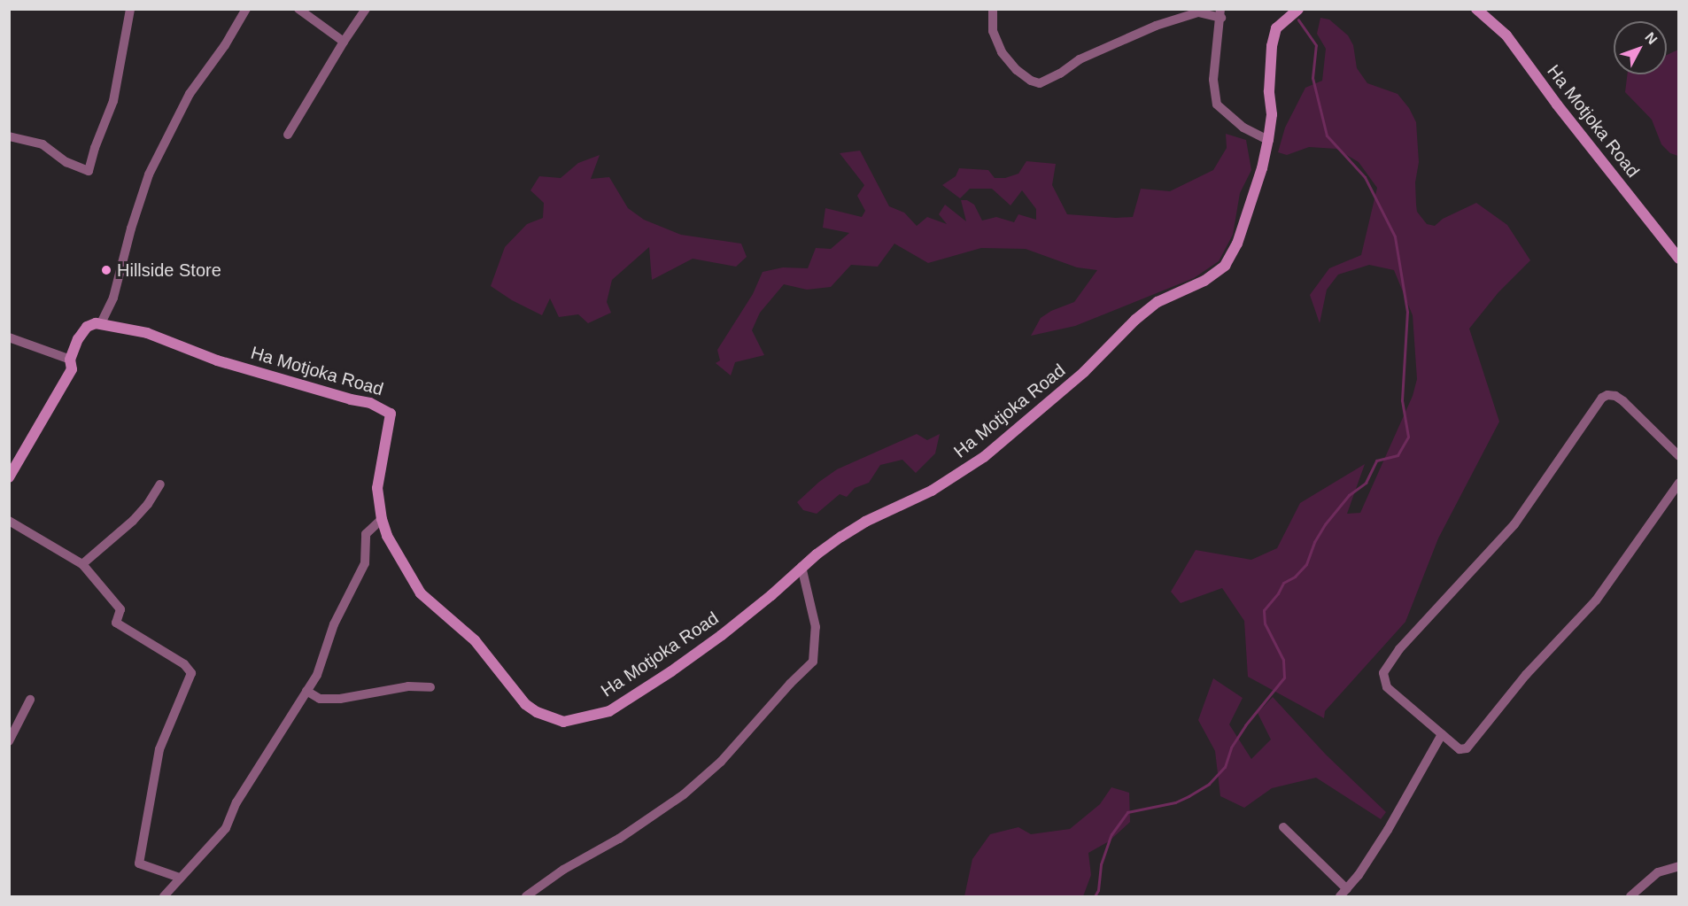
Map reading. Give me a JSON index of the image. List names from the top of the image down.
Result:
{
  "streets": {
    "street": ["Ha Motjoka Road"]
  },
  "places": ["Hillside Store"],
  "north": "top right"
}
